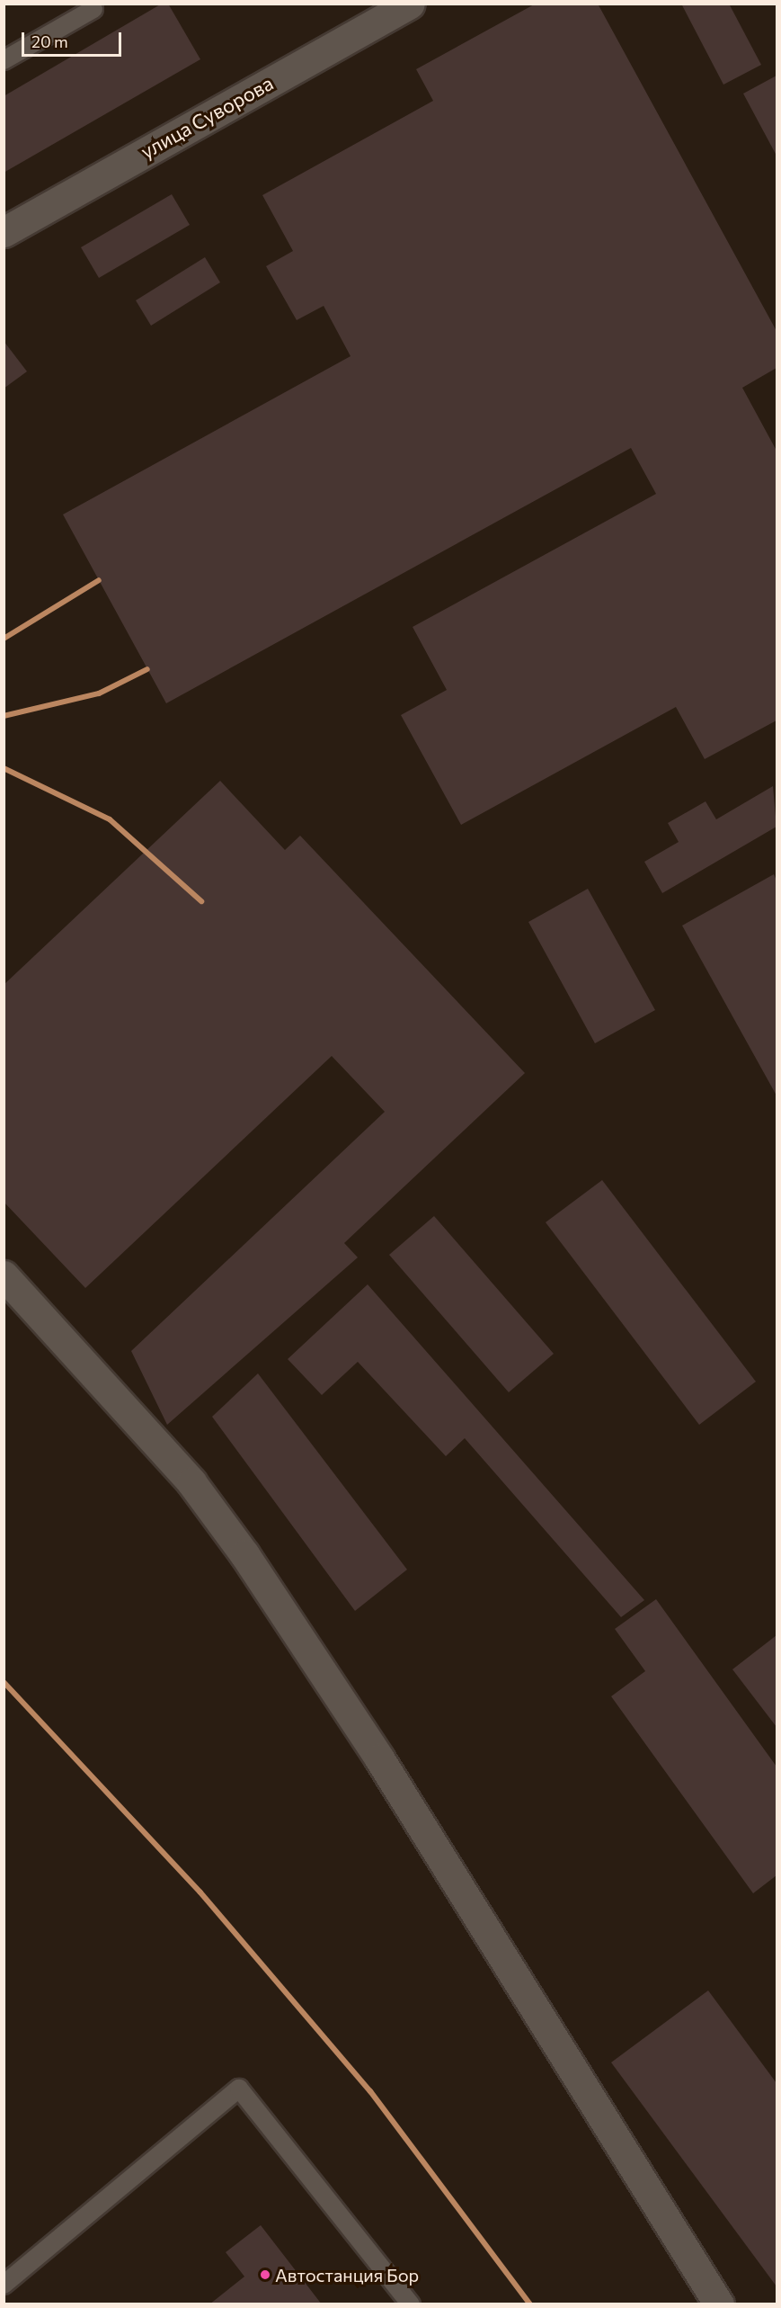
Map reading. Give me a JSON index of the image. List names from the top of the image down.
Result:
{
  "streets": {
    "street": ["улица Суворова"]
  },
  "places": ["Автостанция Бор"],
  "scale_bar": "20 m"
}
